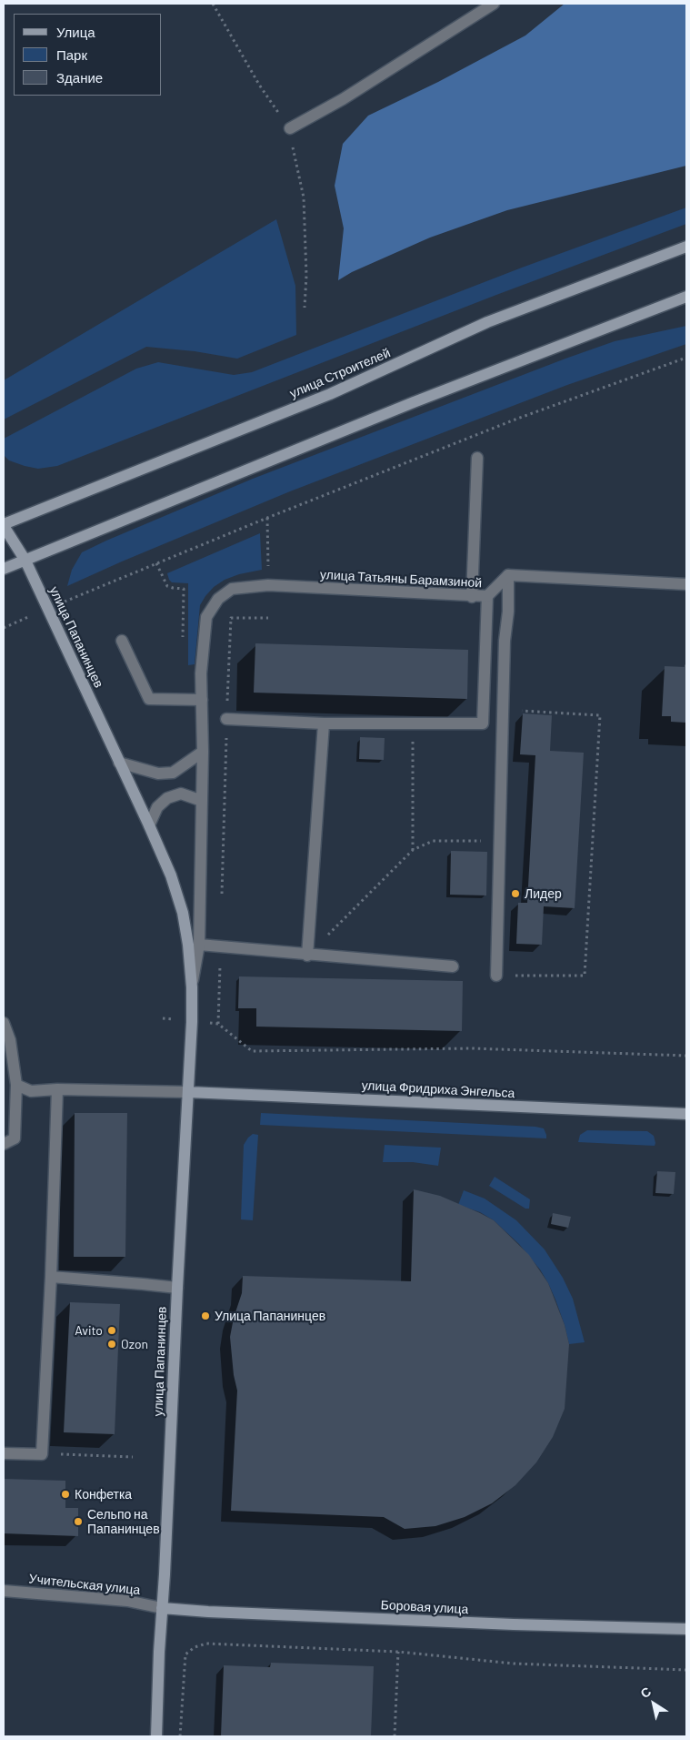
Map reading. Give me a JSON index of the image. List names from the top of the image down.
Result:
{
  "streets": {
    "main road": [
      "улица Строителей",
      "улица Папанинцев",
      "улица Фридриха Энгельса",
      "Боровая улица"
    ],
    "street": ["улица Татьяны Барамзиной", "Учительская улица"]
  },
  "crossings": [
    ["улица Строителей", "улица Папанинцев"],
    ["улица Татьяны Барамзиной", "улица Папанинцев"],
    ["улица Папанинцев", "улица Фридриха Энгельса"],
    ["улица Папанинцев", "Учительская улица"],
    ["улица Папанинцев", "Боровая улица"],
    ["Учительская улица", "Боровая улица"]
  ],
  "places": [
    "Лидер",
    "Улица Папанинцев",
    "Avito",
    "Ozon",
    "Конфетка",
    "Сельпо на Папанинцев"
  ],
  "legend": ["Улица", "Парк", "Здание"],
  "north": "top left"
}
